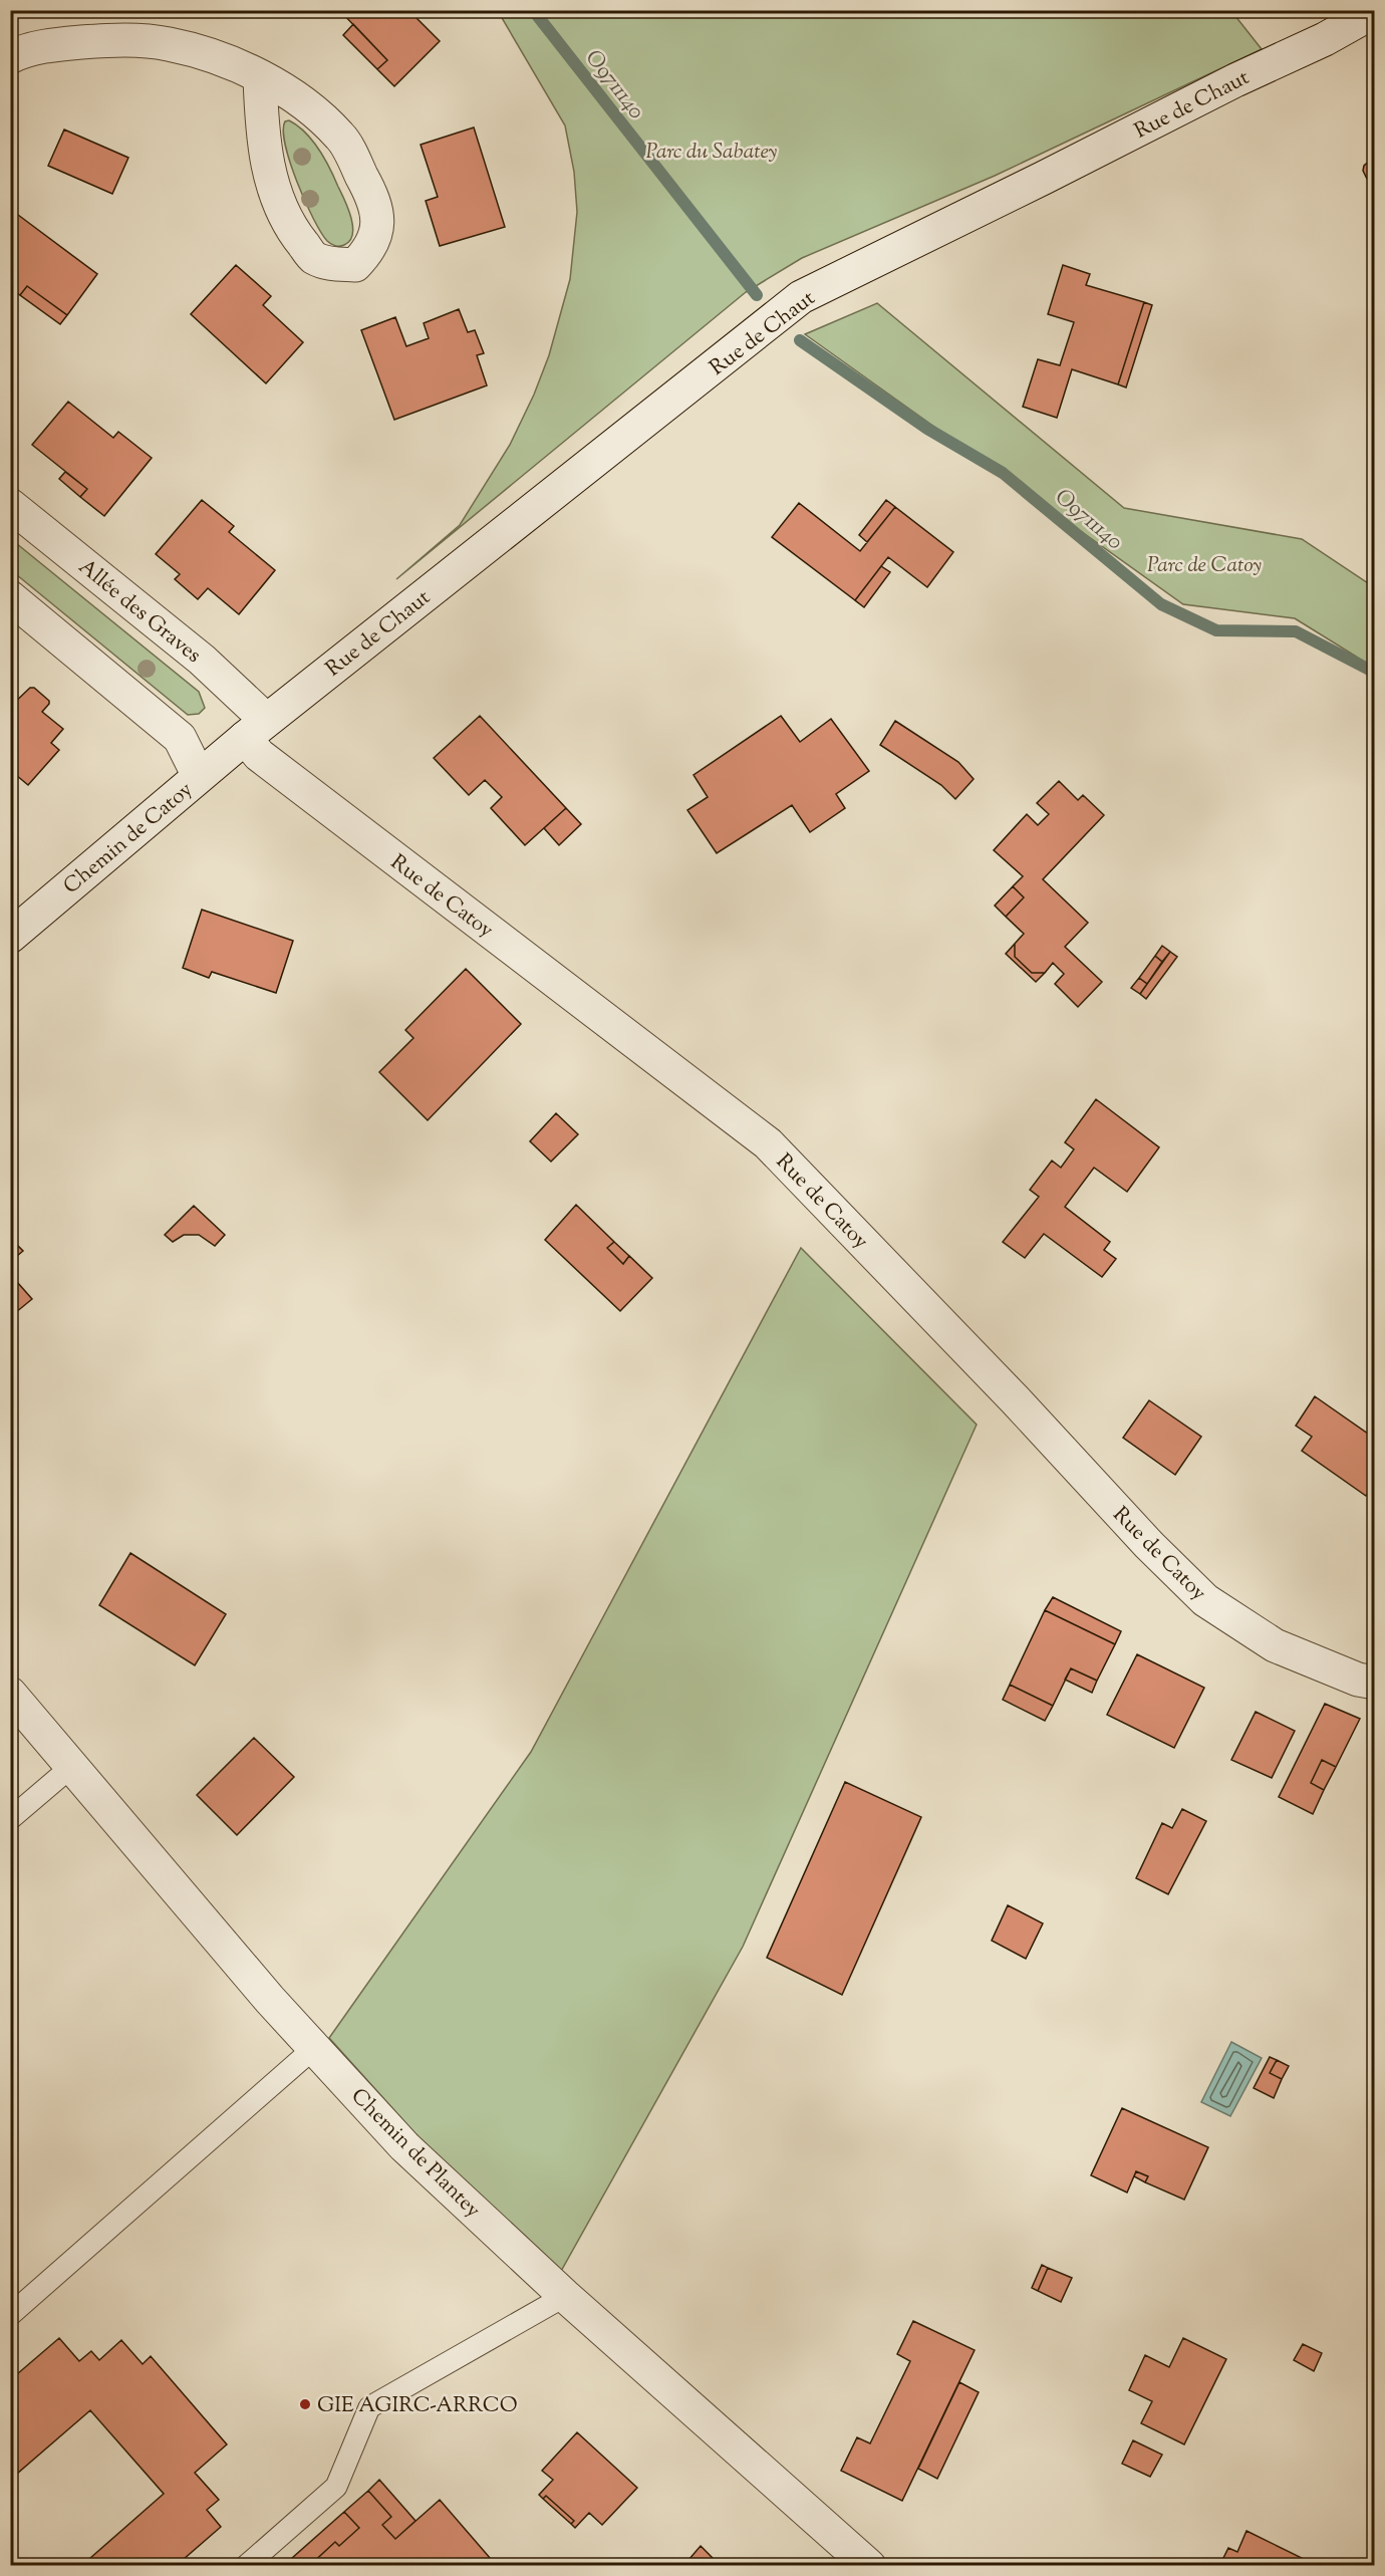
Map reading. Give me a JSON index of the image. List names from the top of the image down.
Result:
{
  "streets": {
    "street": [
      "Rue de Chaut",
      "Allée des Graves",
      "Chemin de Catoy",
      "Rue de Catoy",
      "Chemin de Plantey"
    ]
  },
  "crossings": [
    ["Rue de Chaut", "Allée des Graves"],
    ["Rue de Chaut", "Chemin de Catoy"],
    ["Rue de Chaut", "Rue de Catoy"],
    ["Allée des Graves", "Chemin de Catoy"],
    ["Allée des Graves", "Rue de Catoy"],
    ["Chemin de Catoy", "Rue de Catoy"]
  ],
  "water": ["O9711140"],
  "parks": ["Parc du Sabatey", "Parc de Catoy"],
  "places": ["GIE AGIRC-ARRCO"]
}
